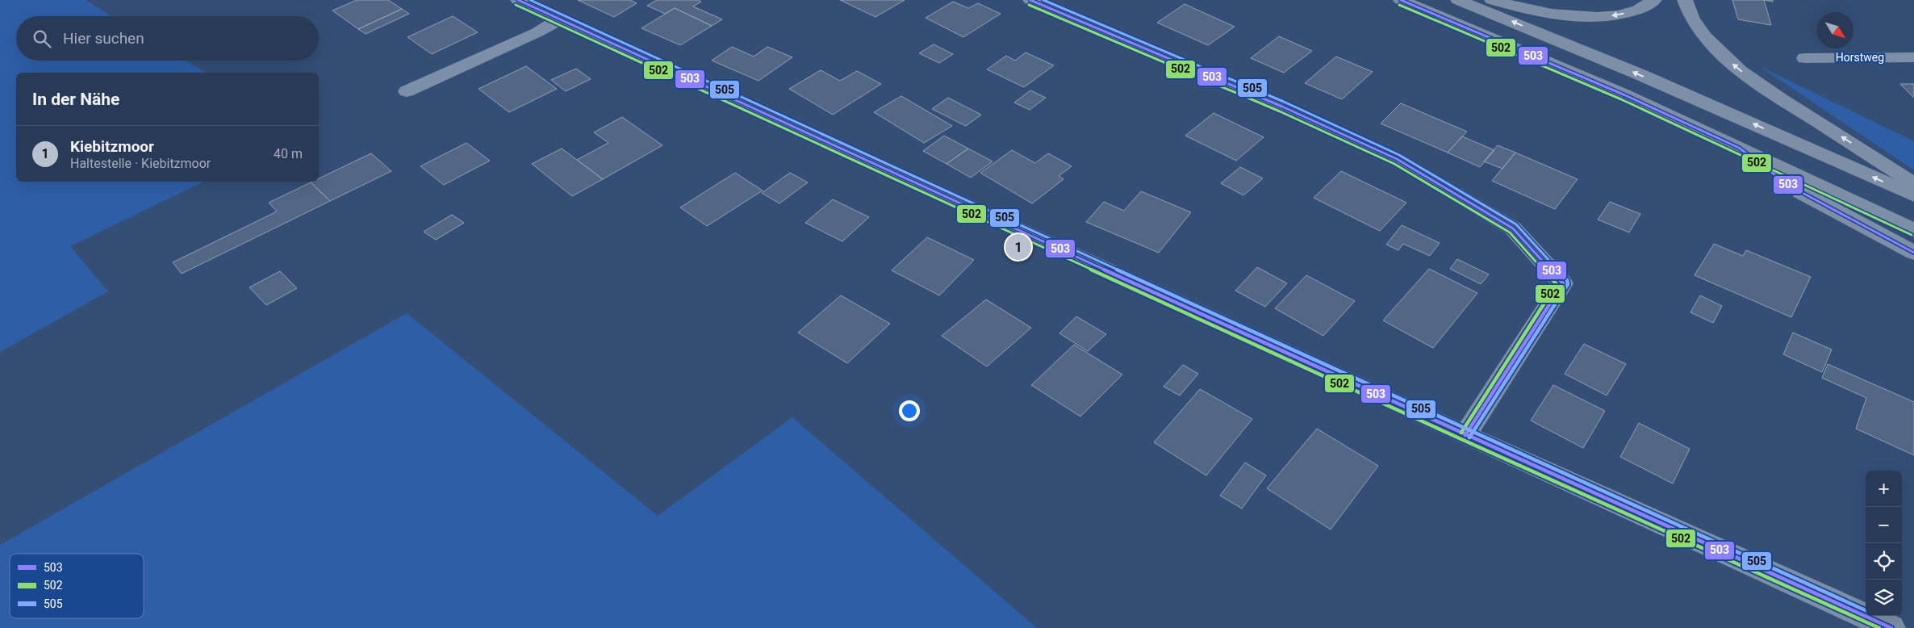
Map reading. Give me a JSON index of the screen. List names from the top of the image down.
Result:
{
  "streets": {
    "street": ["Horstweg"]
  },
  "lines": ["transit line 503", "transit line 505", "transit line 502"],
  "legend": ["503", "502", "505"],
  "north": "bottom right",
  "page": {
    "search": "Hier suchen",
    "heading": "In der Nähe",
    "list": [
      {
        "mark": "1",
        "name": "Kiebitzmoor",
        "note": "Haltestelle · Kiebitzmoor",
        "value": "40 m"
      }
    ],
    "pins": "1",
    "map_buttons": ["+", "−"]
  }
}
